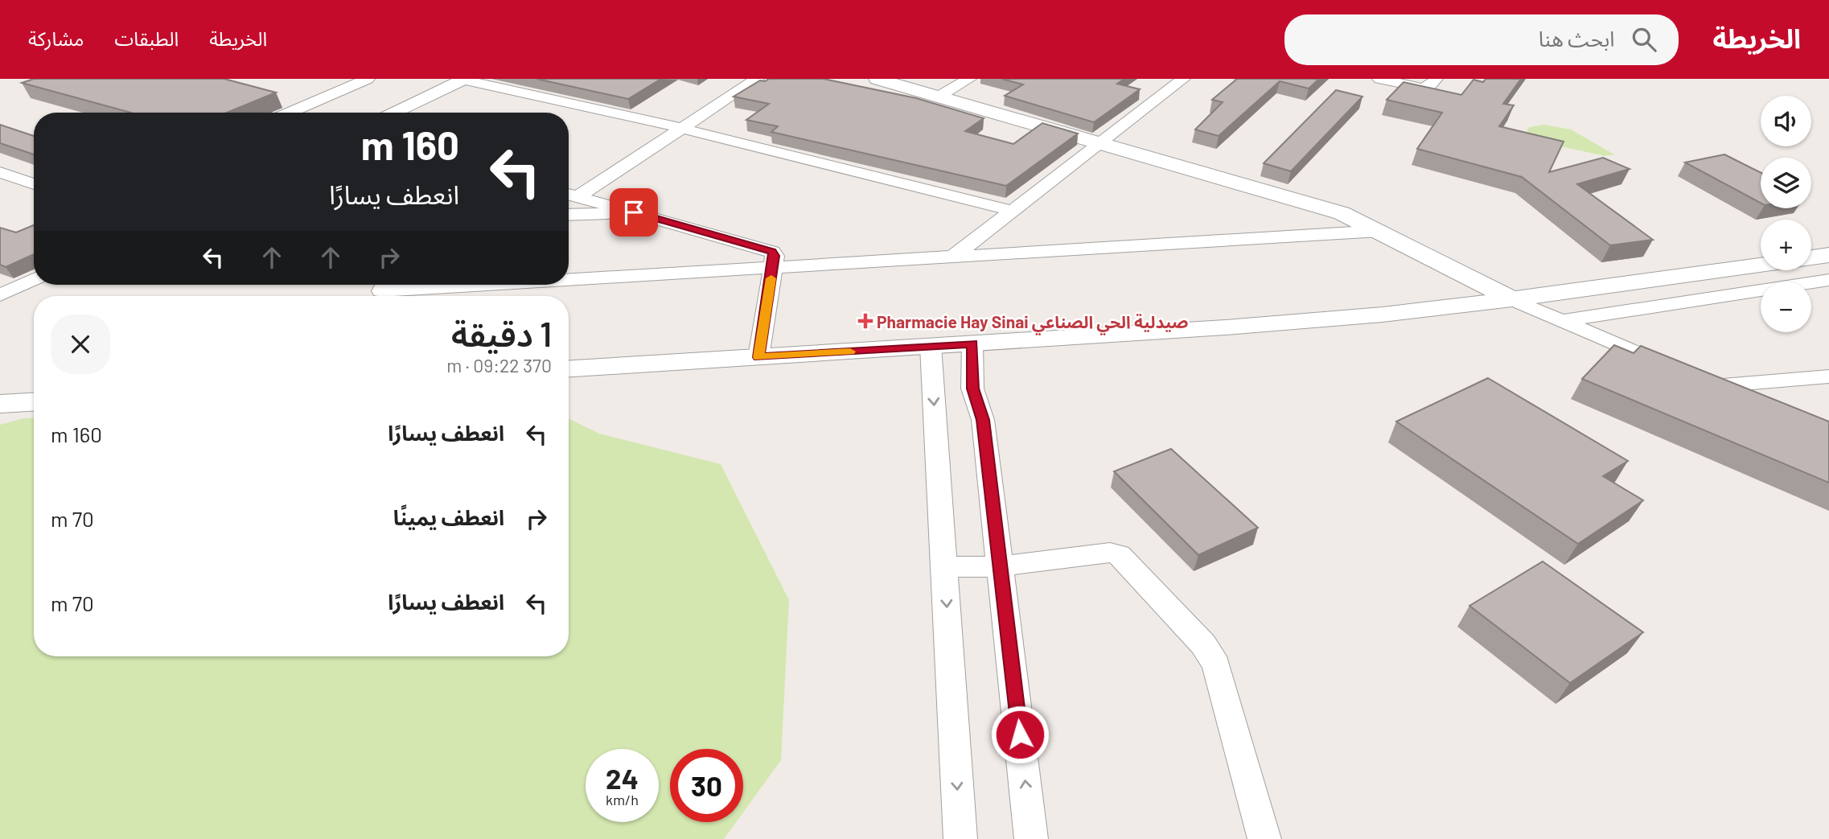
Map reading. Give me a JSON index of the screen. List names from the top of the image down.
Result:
{
  "places": {
    "health": ["Pharmacie Hay Sinai صيدلية الحي الصناعي"]
  },
  "page": {
    "header": "الخريطة",
    "search": "ابحث هنا",
    "nav": ["الخريطة", "الطبقات", "مشاركة"],
    "map_buttons": ["+", "−"],
    "turn": ["160 m", "انعطف يسارًا"],
    "heading": ["1 دقيقة", "370 m · 09:22"],
    "list": [
      {
        "name": "انعطف يسارًا",
        "value": "160 m"
      },
      {
        "name": "انعطف يمينًا",
        "value": "70 m"
      },
      {
        "name": "انعطف يسارًا",
        "value": "70 m"
      }
    ],
    "speed": "24 km/h",
    "limit": "30"
  }
}
